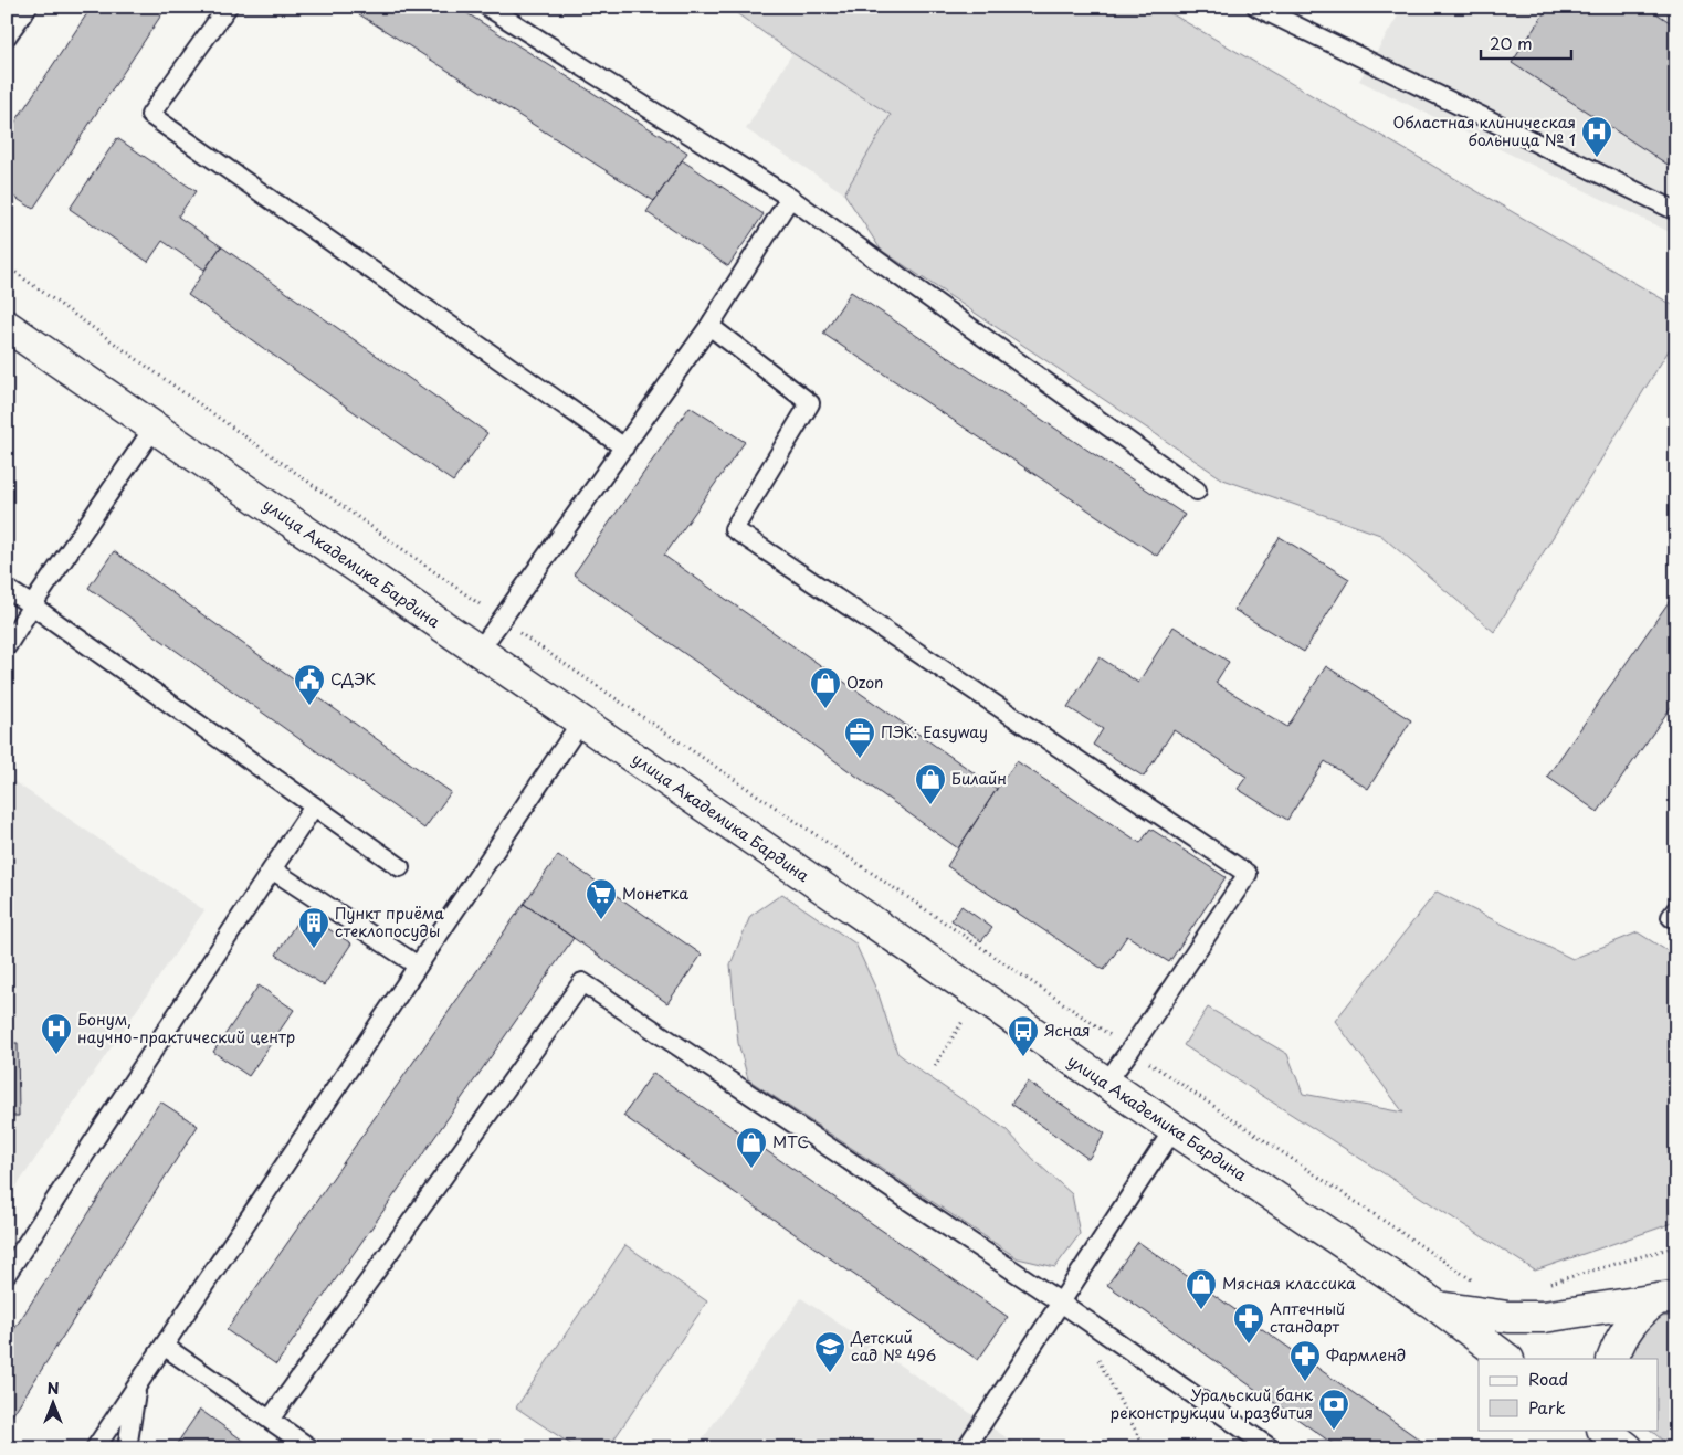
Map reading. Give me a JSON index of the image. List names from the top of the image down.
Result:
{
  "streets": {
    "street": ["улица Академика Бардина"]
  },
  "places": {
    "hospital": ["Областная клиническая больница № 1", "Бонум, научно-практический центр"],
    "public building": ["СДЭК"],
    "shop": [
      "Ozon",
      "Билайн",
      "МТС",
      "Мясная классика"
    ],
    "office": ["ПЭК: Easyway"],
    "supermarket": ["Монетка"],
    "building": ["Пункт приёма стеклопосуды"],
    "bus stop": ["Ясная"],
    "pharmacy": ["Аптечный стандарт", "Фармленд"],
    "school or university": ["Детский сад № 496"],
    "bank": ["Уральский банк реконструкции и развития"]
  },
  "legend": ["Road", "Park"],
  "scale_bar": "20 m",
  "north": "top"
}
